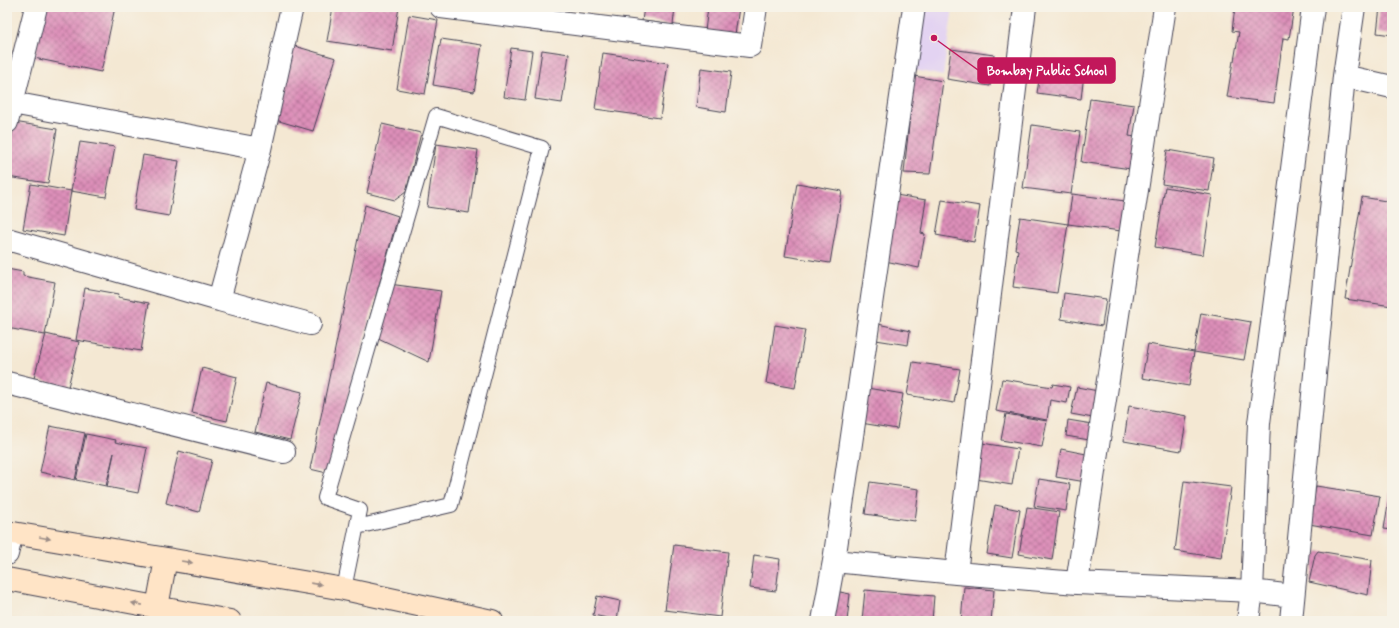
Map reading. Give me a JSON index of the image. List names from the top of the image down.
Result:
{
  "places": ["Bombay Public School"]
}
